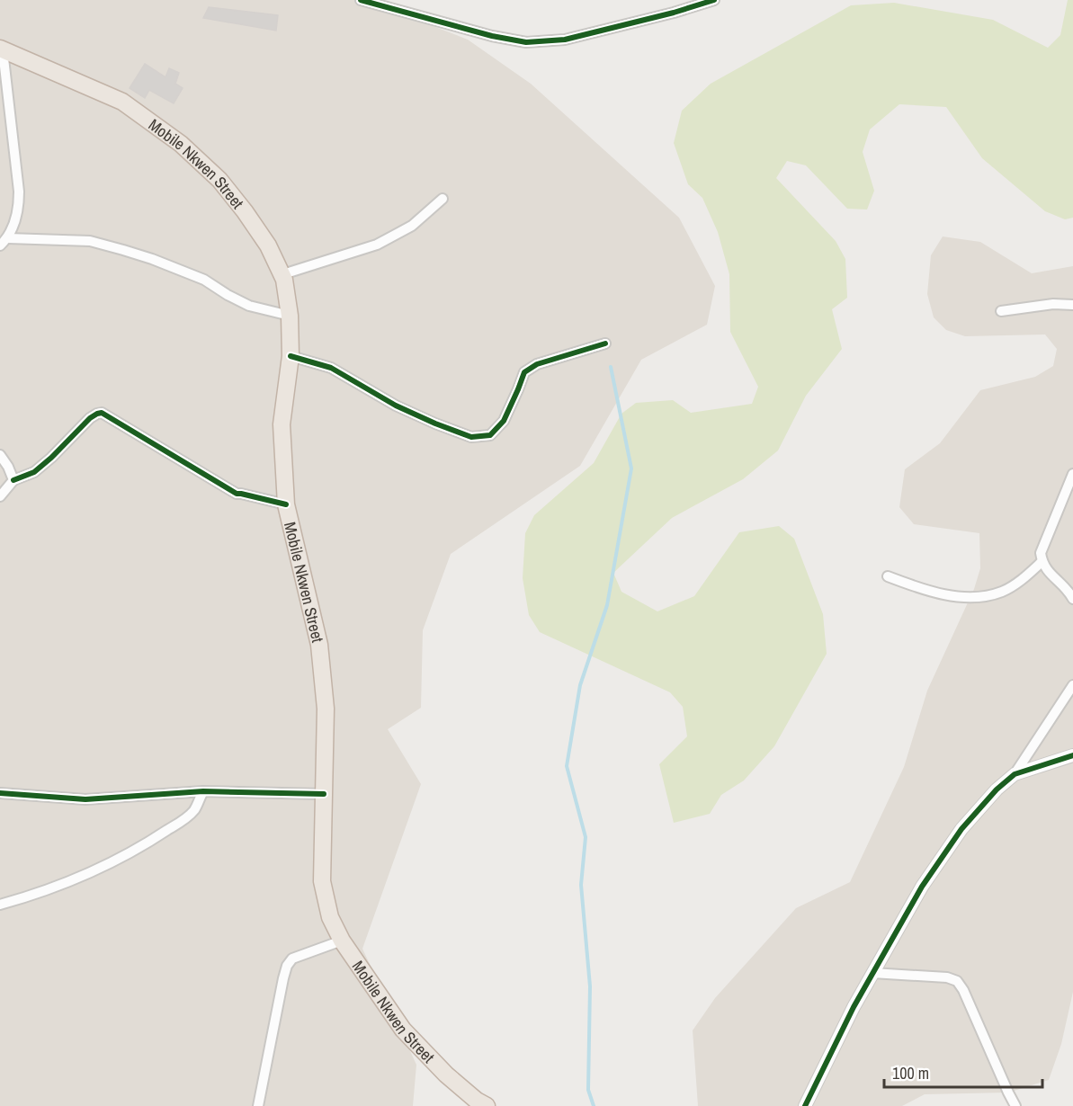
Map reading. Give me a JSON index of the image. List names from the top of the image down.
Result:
{
  "streets": {
    "highway": ["Mobile Nkwen Street"]
  },
  "scale_bar": "100 m"
}
